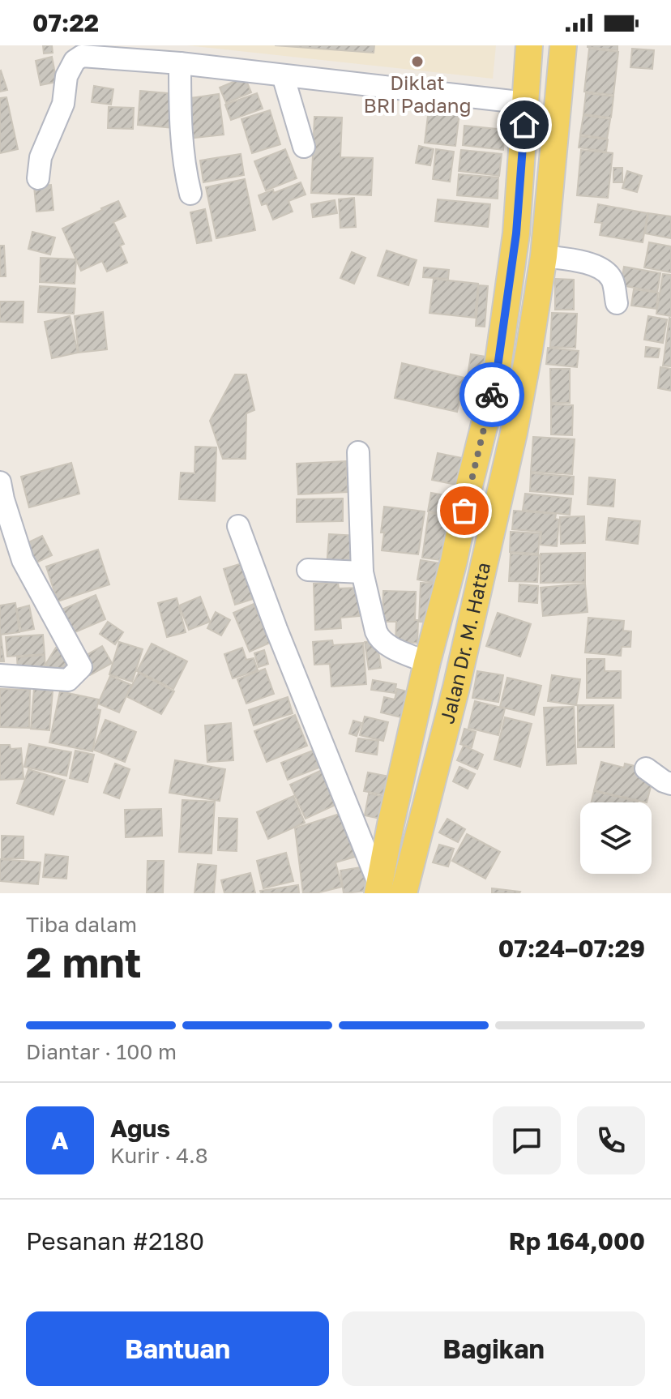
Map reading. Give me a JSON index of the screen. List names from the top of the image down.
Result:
{
  "streets": {
    "main road": ["Jalan Dr. M. Hatta"]
  },
  "places": ["Diklat BRI Padang"],
  "page": {
    "status": "07:22",
    "heading": ["2 mnt", "Tiba dalam", "07:24–07:29"],
    "panel": [
      "Agus",
      "Kurir · 4.8",
      "Pesanan #2180",
      "Rp 164,000"
    ],
    "bar": "Diantar · 100 m",
    "round": "A",
    "buttons": ["Bantuan", "Bagikan"]
  }
}
